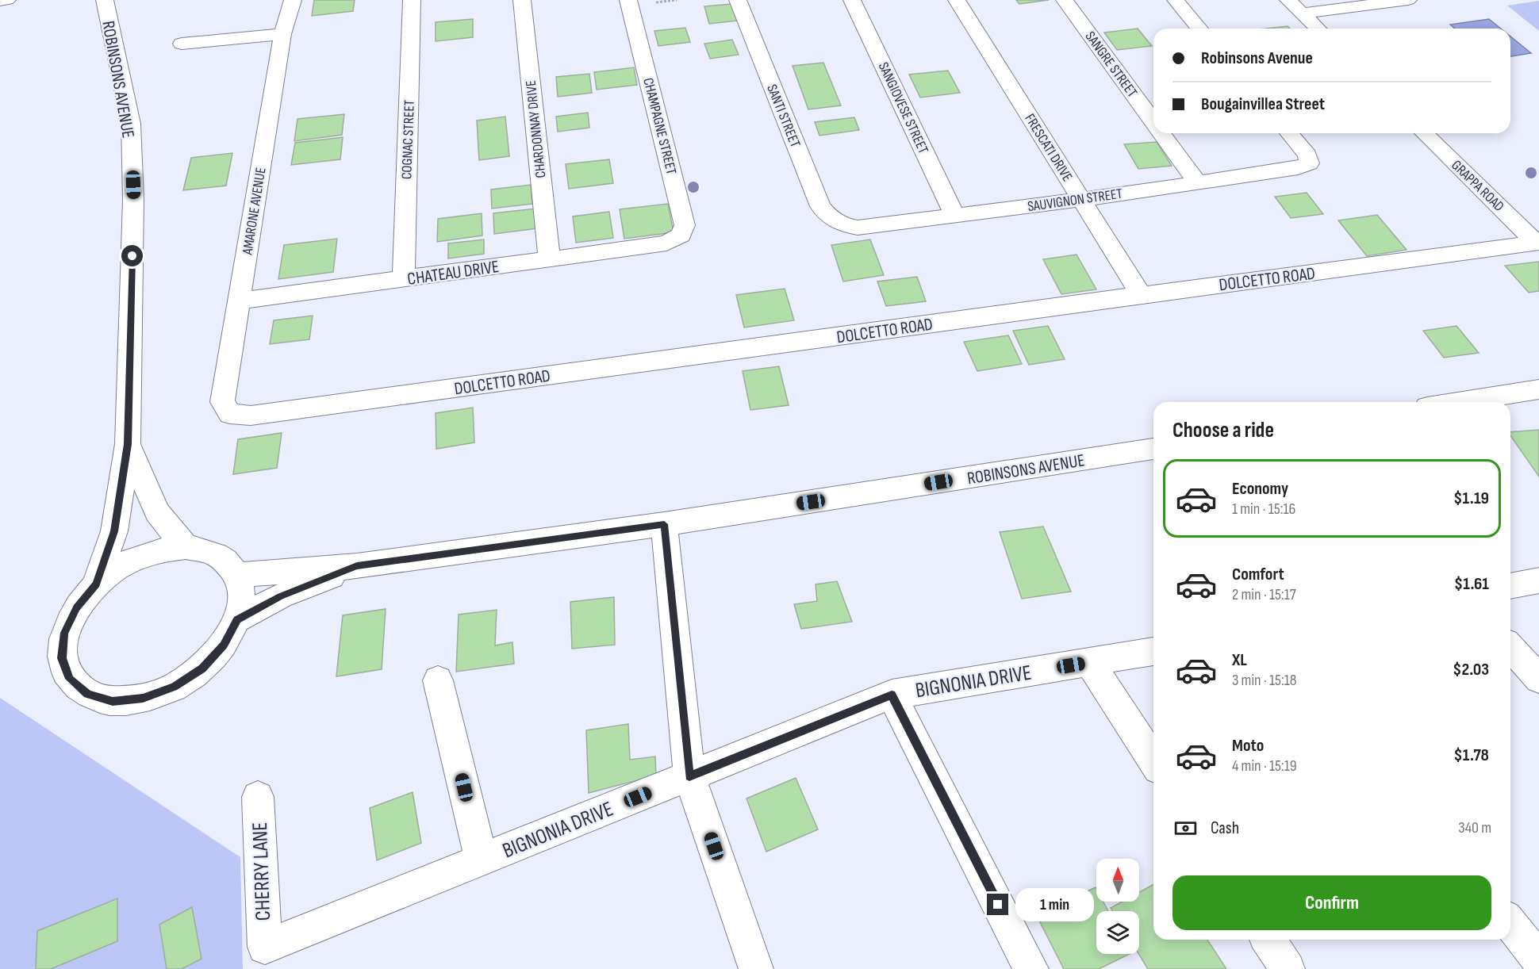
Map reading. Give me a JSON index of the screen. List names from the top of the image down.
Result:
{
  "streets": {
    "street": [
      "SANGRE STREET",
      "ROBINSONS AVENUE",
      "SANGIOVESE STREET",
      "SANTI STREET",
      "CHAMPAGNE STREET",
      "CHARDONNAY DRIVE",
      "COGNAC STREET",
      "FRESCATI DRIVE",
      "GRAPPA ROAD",
      "SAUVIGNON STREET",
      "AMARONE AVENUE",
      "CHATEAU DRIVE",
      "DOLCETTO ROAD",
      "BIGNONIA DRIVE",
      "CHERRY LANE"
    ]
  },
  "crossings": [
    ["SANGRE STREET", "SAUVIGNON STREET"],
    ["SANGIOVESE STREET", "SAUVIGNON STREET"],
    ["SANTI STREET", "SAUVIGNON STREET"],
    ["CHAMPAGNE STREET", "CHATEAU DRIVE"],
    ["CHARDONNAY DRIVE", "CHATEAU DRIVE"],
    ["COGNAC STREET", "CHATEAU DRIVE"],
    ["FRESCATI DRIVE", "SAUVIGNON STREET"],
    ["FRESCATI DRIVE", "DOLCETTO ROAD"],
    ["GRAPPA ROAD", "DOLCETTO ROAD"],
    ["AMARONE AVENUE", "CHATEAU DRIVE"],
    ["AMARONE AVENUE", "DOLCETTO ROAD"],
    ["BIGNONIA DRIVE", "CHERRY LANE"]
  ],
  "north": "top",
  "page": {
    "banner": ["Robinsons Avenue", "Bougainvillea Street"],
    "heading": "Choose a ride",
    "list": [
      {
        "name": "Economy",
        "note": "1 min · 15:16",
        "value": "$1.19"
      },
      {
        "name": "Comfort",
        "note": "2 min · 15:17",
        "value": "$1.61"
      },
      {
        "name": "XL",
        "note": "3 min · 15:18",
        "value": "$2.03"
      },
      {
        "name": "Moto",
        "note": "4 min · 15:19",
        "value": "$1.78"
      }
    ],
    "pay": ["Cash", "340 m"],
    "buttons": "Confirm",
    "bubble": "1 min"
  }
}
